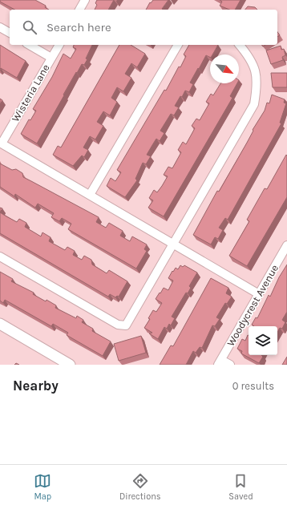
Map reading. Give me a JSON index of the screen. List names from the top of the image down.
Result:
{
  "streets": {
    "street": ["Wisteria Lane", "Woodycrest Avenue"]
  },
  "north": "bottom right",
  "page": {
    "search": "Search here",
    "heading": ["Nearby", "0 results"],
    "nav": ["Map", "Directions", "Saved"]
  }
}
